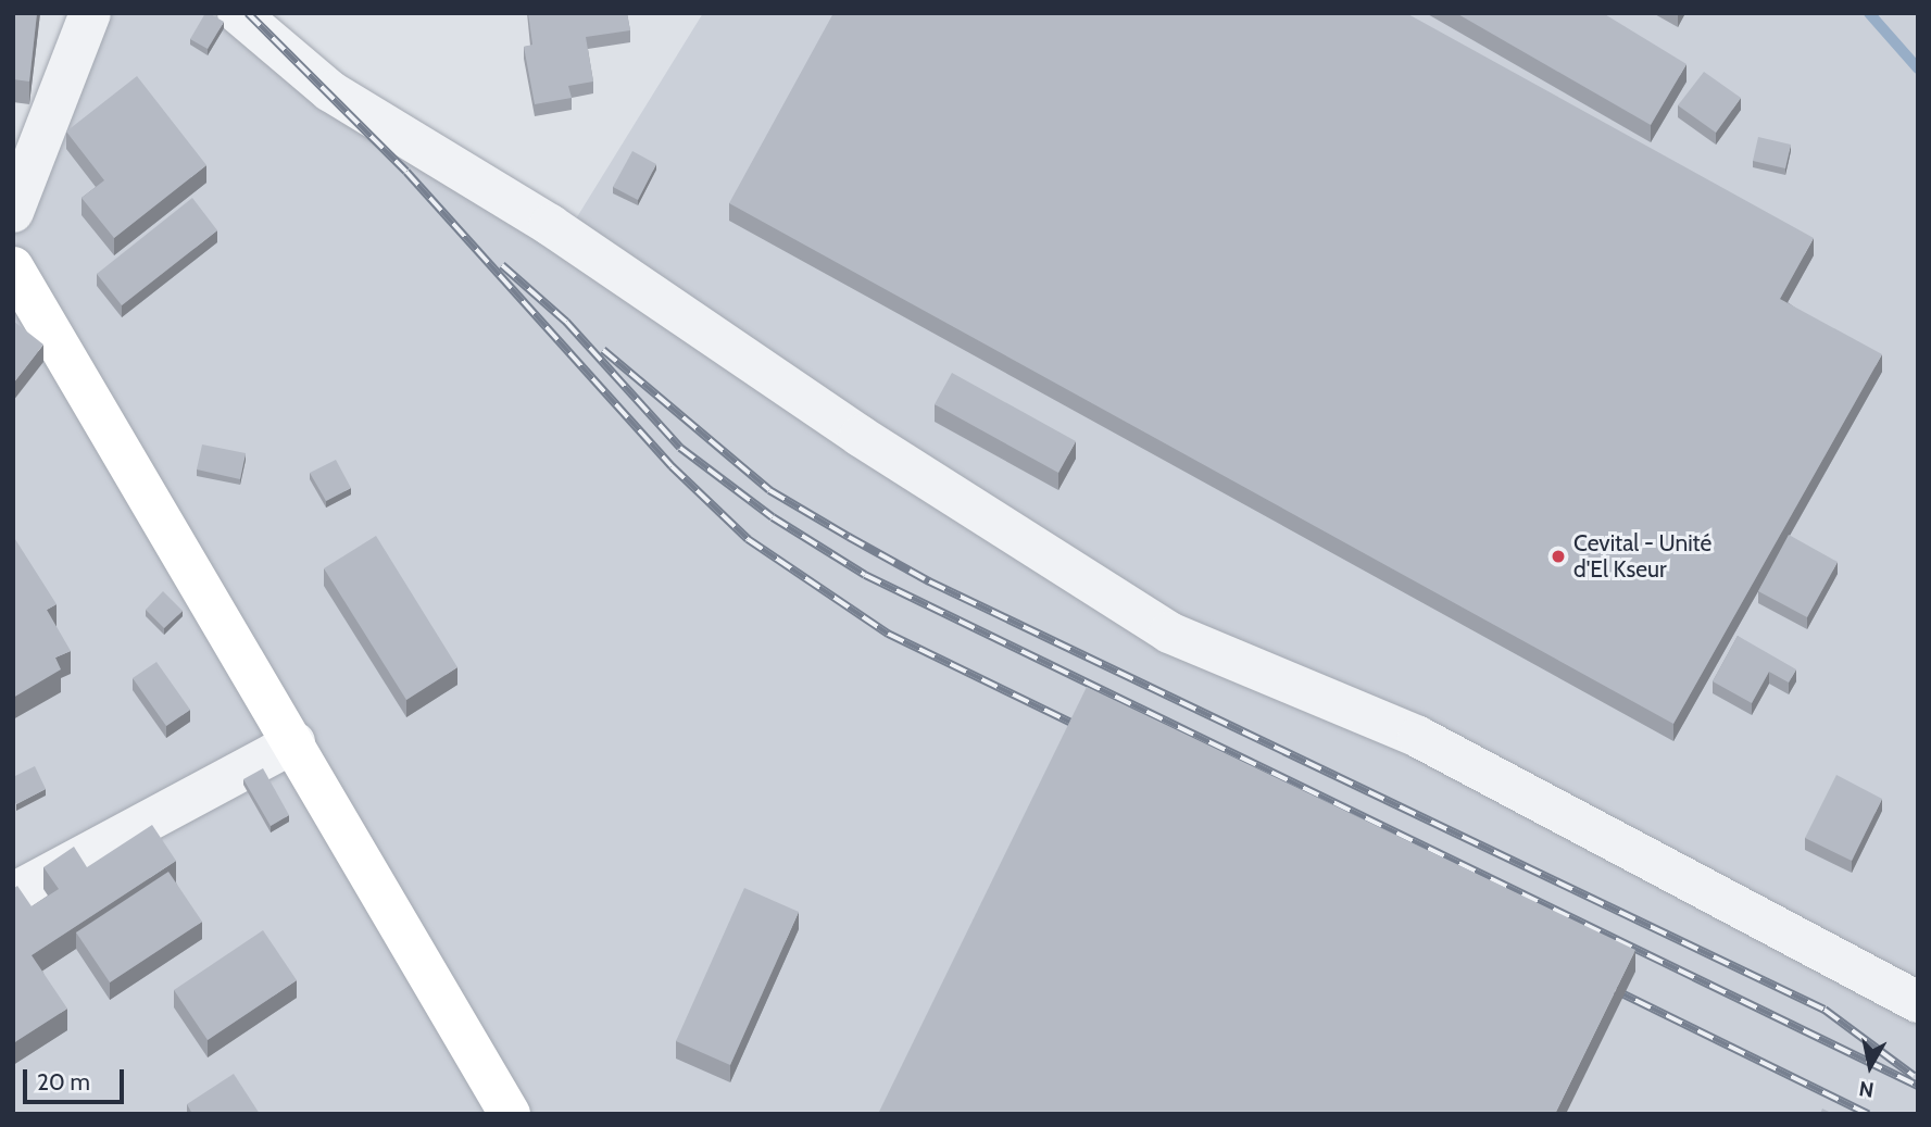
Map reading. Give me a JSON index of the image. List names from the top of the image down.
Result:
{
  "places": ["Cevital - Unité d'El Kseur"],
  "scale_bar": "20 m",
  "north": "bottom"
}
